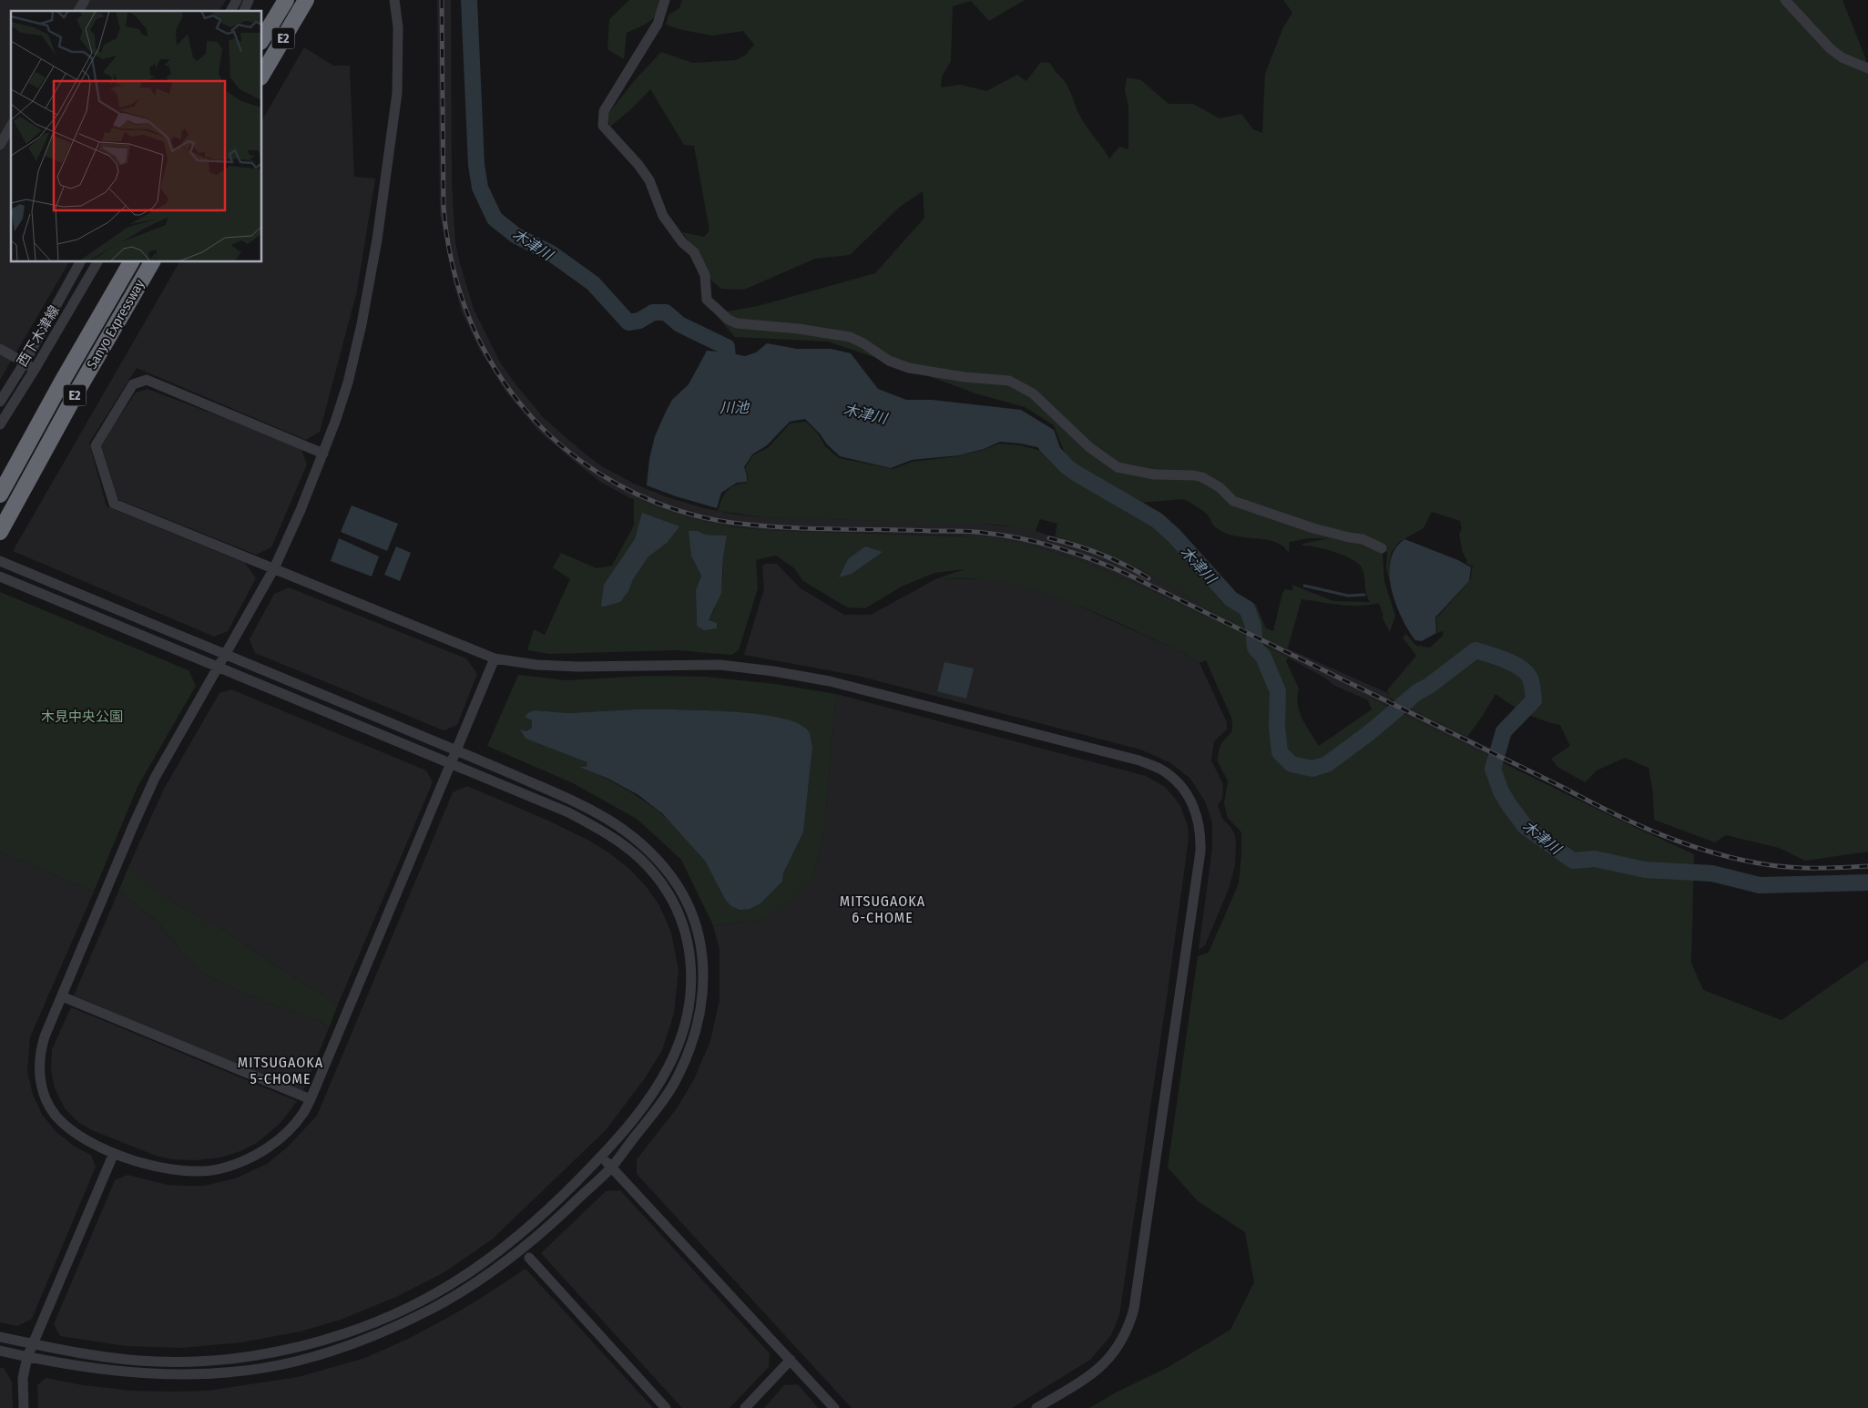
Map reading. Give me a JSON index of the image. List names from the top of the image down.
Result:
{
  "streets": {
    "highway": ["E2", "Sanyo Expressway"],
    "street": ["西下木津線"]
  },
  "districts": ["MITSUGAOKA 6-CHOME", "MITSUGAOKA 5-CHOME"],
  "water": ["木津川", "川池"],
  "parks": ["木見中央公園"]
}
